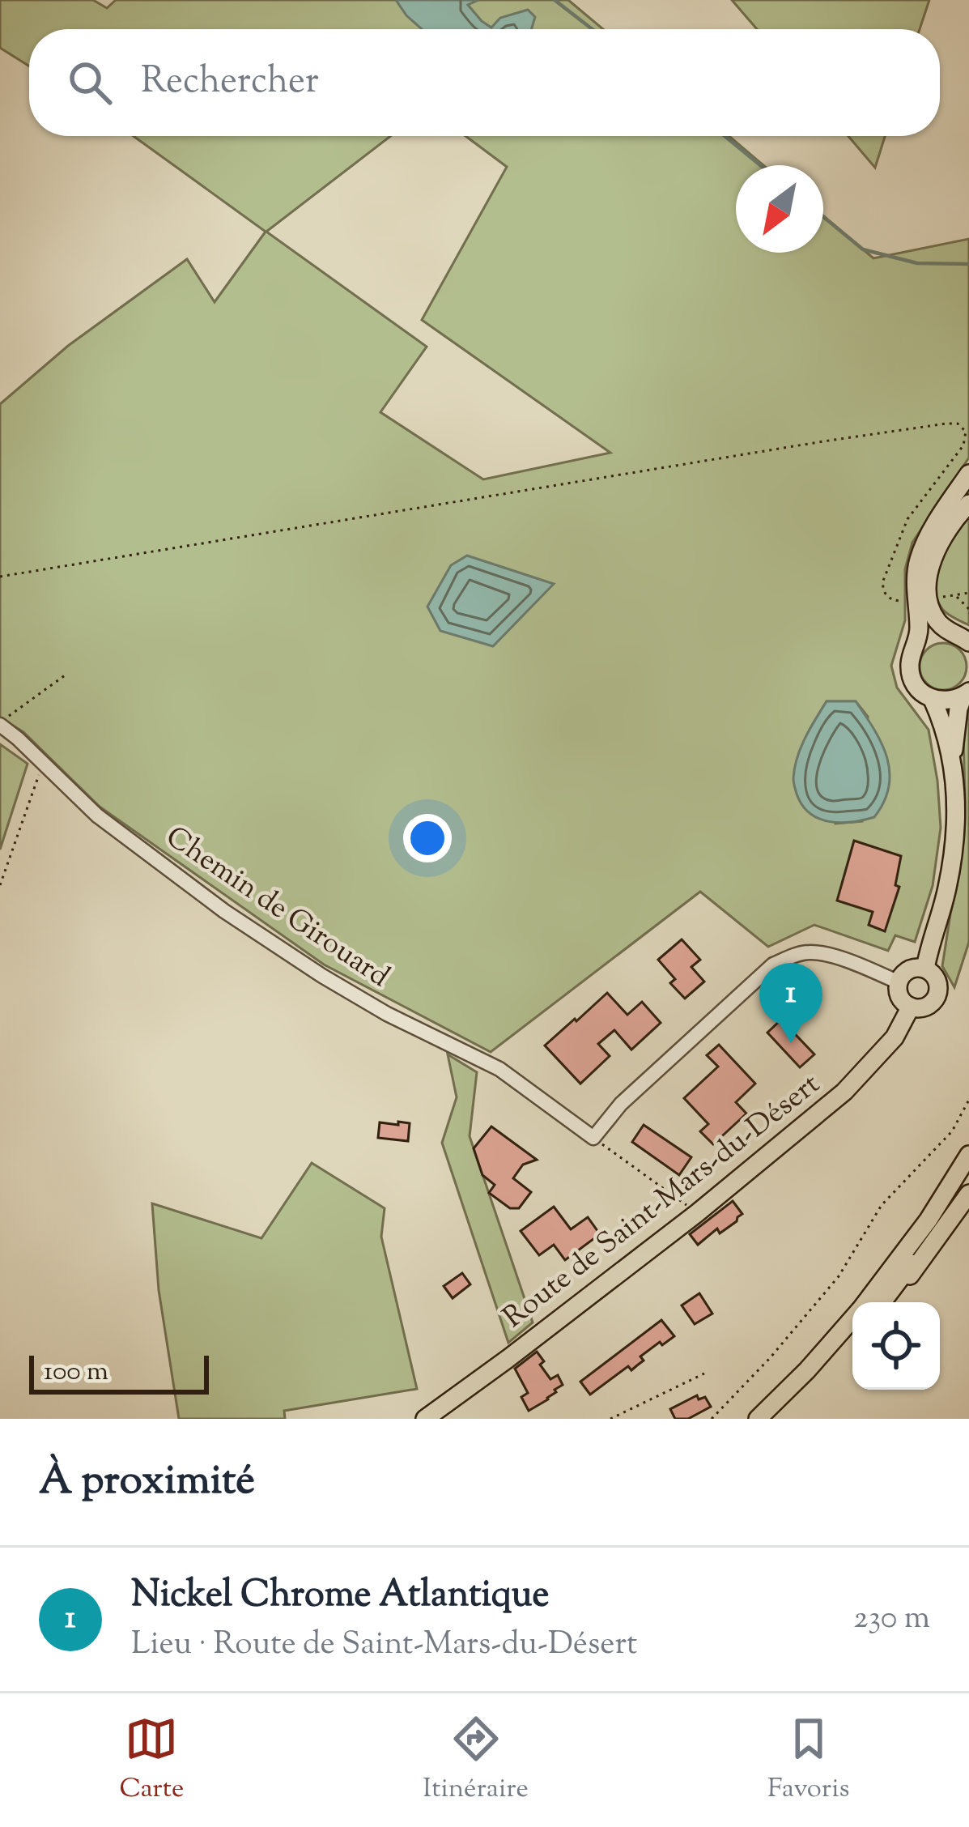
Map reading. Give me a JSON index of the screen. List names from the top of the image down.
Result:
{
  "streets": {
    "main road": ["Route de Saint-Mars-du-Désert"],
    "street": ["Chemin de Girouard"]
  },
  "scale_bar": "100 m",
  "north": "bottom left",
  "page": {
    "search": "Rechercher",
    "pins": "1",
    "scale": "100 m",
    "heading": "À proximité",
    "list": [
      {
        "mark": "1",
        "name": "Nickel Chrome Atlantique",
        "note": "Lieu · Route de Saint-Mars-du-Désert",
        "value": "230 m"
      }
    ],
    "nav": ["Carte", "Itinéraire", "Favoris"]
  }
}
